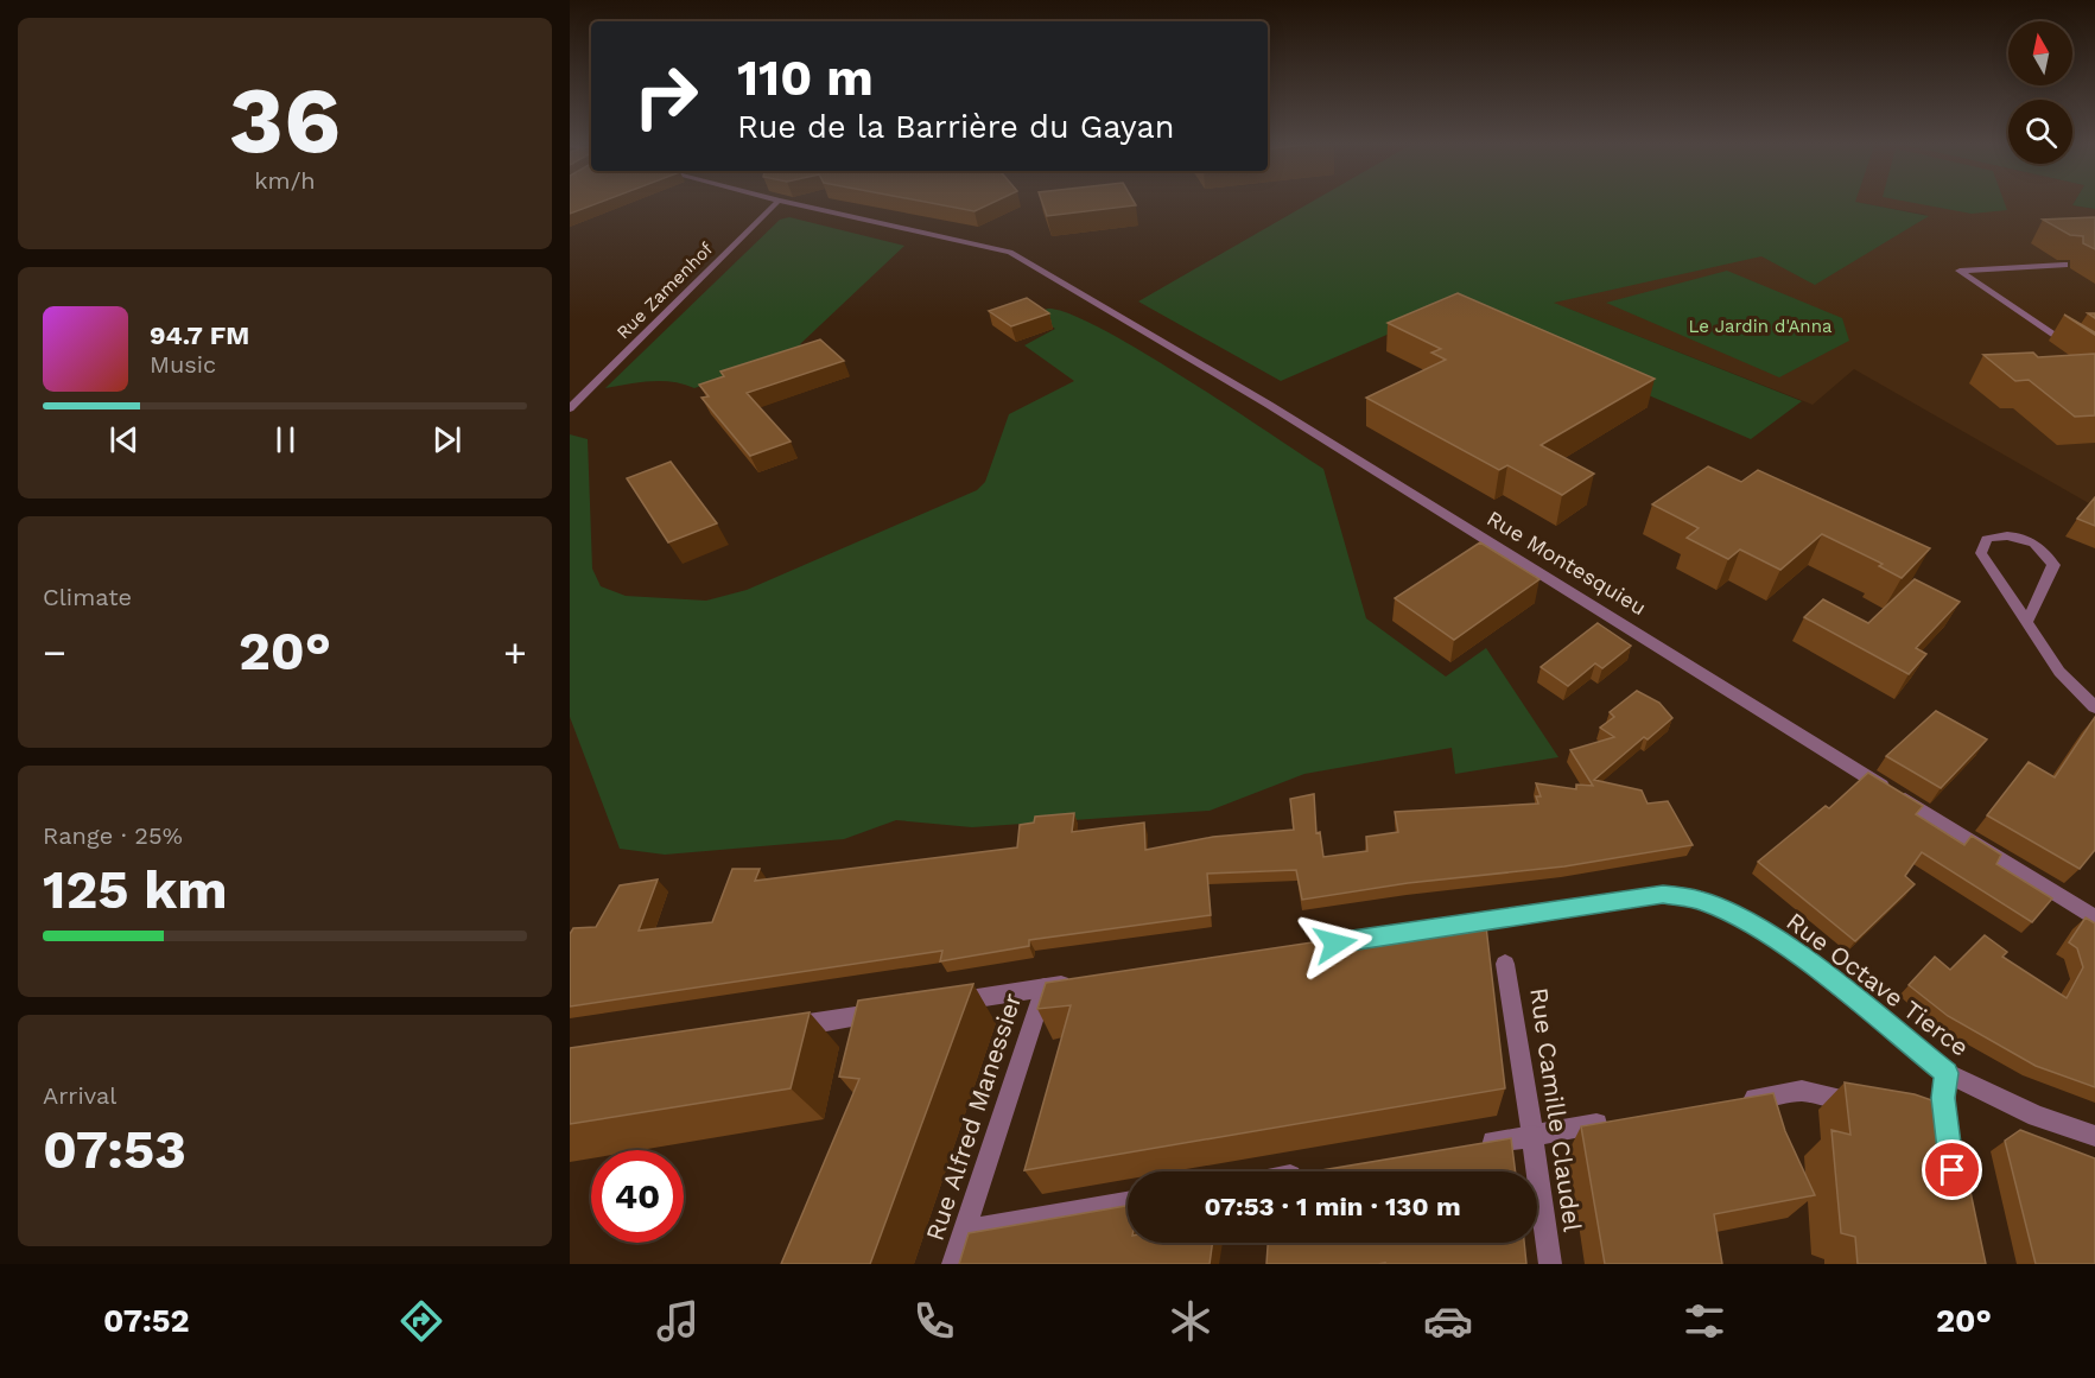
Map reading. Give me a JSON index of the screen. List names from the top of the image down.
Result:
{
  "streets": {
    "street": [
      "Rue Zamenhof",
      "Rue Montesquieu",
      "Rue Octave Tierce",
      "Rue Camille Claudel",
      "Rue Alfred Manessier"
    ]
  },
  "parks": ["Le Jardin d'Anna"],
  "north": "top",
  "page": {
    "tile": [
      ["36", "km/h"],
      "Climate",
      ["Range · 25%", "125 km"],
      ["Arrival", "07:53"]
    ],
    "turn": ["110 m", "Rue de la Barrière du Gayan"],
    "song": ["94.7 FM", "Music"],
    "heat": ["−", "20°", "+"],
    "limit": "40",
    "trip": "07:53 · 1 min · 130 m",
    "tabs": ["07:52", "20°"]
  }
}
